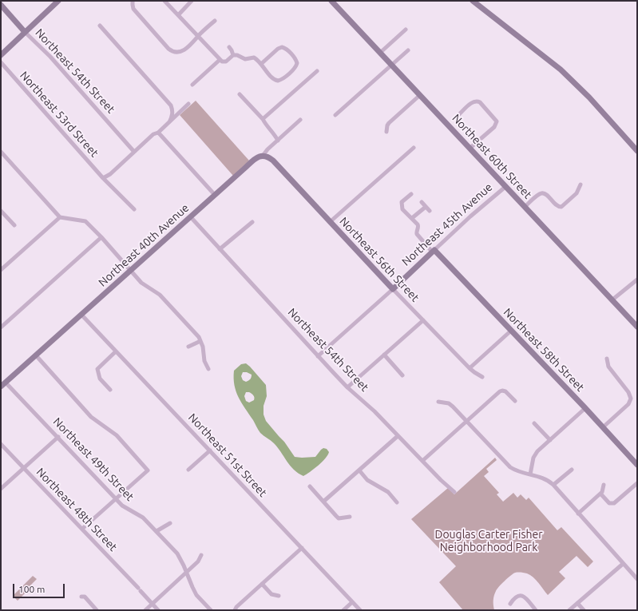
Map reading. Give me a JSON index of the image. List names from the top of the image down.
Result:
{
  "streets": {
    "street": [
      "Northeast 54th Street",
      "Northeast 53rd Street",
      "Northeast 60th Street",
      "Northeast 45th Avenue",
      "Northeast 40th Avenue",
      "Northeast 56th Street",
      "Northeast 58th Street",
      "Northeast 51st Street",
      "Northeast 49th Street",
      "Northeast 48th Street"
    ]
  },
  "crossings": [
    ["Northeast 54th Street", "Northeast 45th Avenue"],
    ["Northeast 54th Street", "Northeast 40th Avenue"],
    ["Northeast 60th Street", "Northeast 45th Avenue"],
    ["Northeast 45th Avenue", "Northeast 56th Street"],
    ["Northeast 45th Avenue", "Northeast 58th Street"],
    ["Northeast 40th Avenue", "Northeast 56th Street"],
    ["Northeast 40th Avenue", "Northeast 51st Street"],
    ["Northeast 40th Avenue", "Northeast 49th Street"]
  ],
  "parks": ["Douglas Carter Fisher Neighborhood Park"],
  "scale_bar": "100 m"
}
